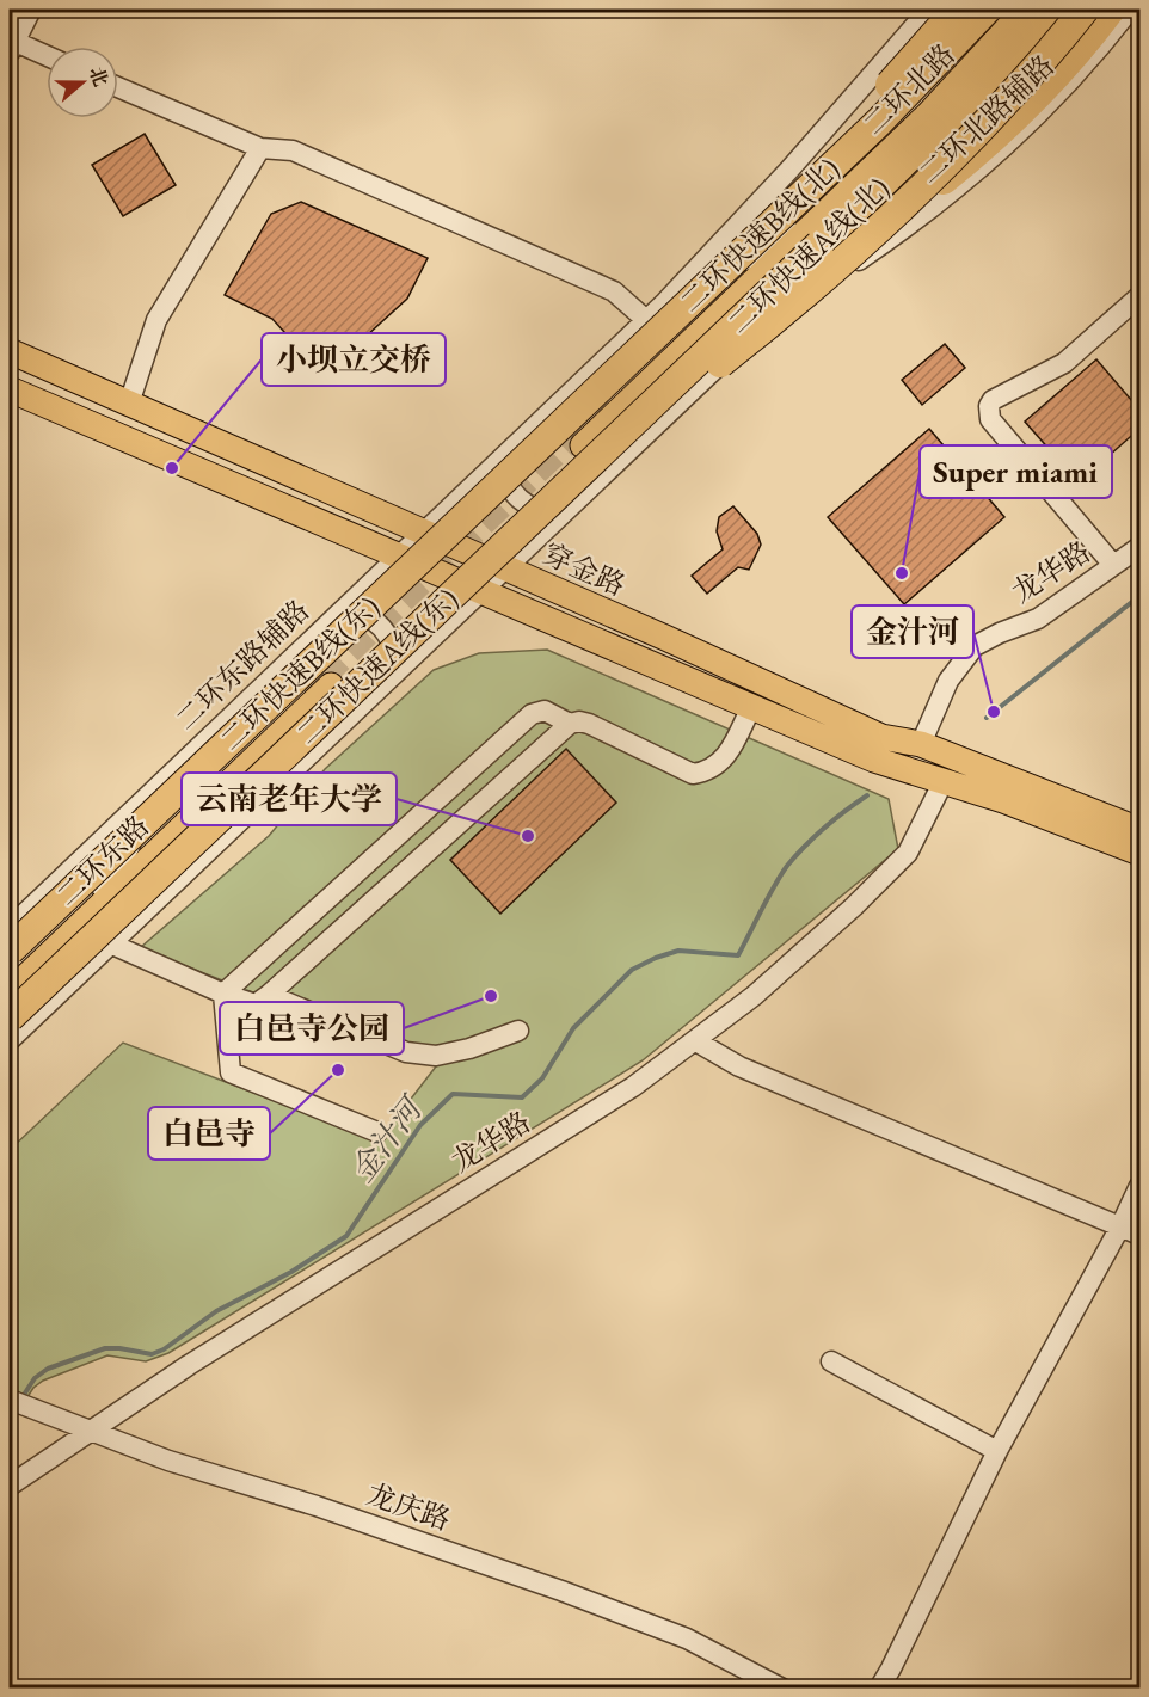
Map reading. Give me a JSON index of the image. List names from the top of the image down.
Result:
{
  "streets": {
    "highway": [
      "二环快速B线(北)",
      "二环快速A线(北)",
      "二环快速A线(东)",
      "二环快速B线(东)"
    ],
    "main road": ["二环北路", "穿金路", "二环东路"],
    "street": [
      "二环北路辅路",
      "龙华路",
      "二环东路辅路",
      "龙庆路"
    ]
  },
  "crossings": [
    ["二环北路辅路", "二环快速A线(北)"],
    ["二环北路辅路", "二环快速A线(东)"],
    ["二环快速B线(北)", "二环东路辅路"],
    ["二环快速B线(北)", "二环快速B线(东)"],
    ["二环快速A线(北)", "二环快速A线(东)"],
    ["穿金路", "龙华路"],
    ["穿金路", "二环东路辅路"],
    ["龙华路", "龙庆路"],
    ["二环东路辅路", "二环快速B线(东)"]
  ],
  "water": ["金汁河"],
  "places": [
    "小坝立交桥",
    "Super miami",
    "金汁河",
    "云南老年大学",
    "白邑寺公园",
    "白邑寺"
  ],
  "north": "right"
}
